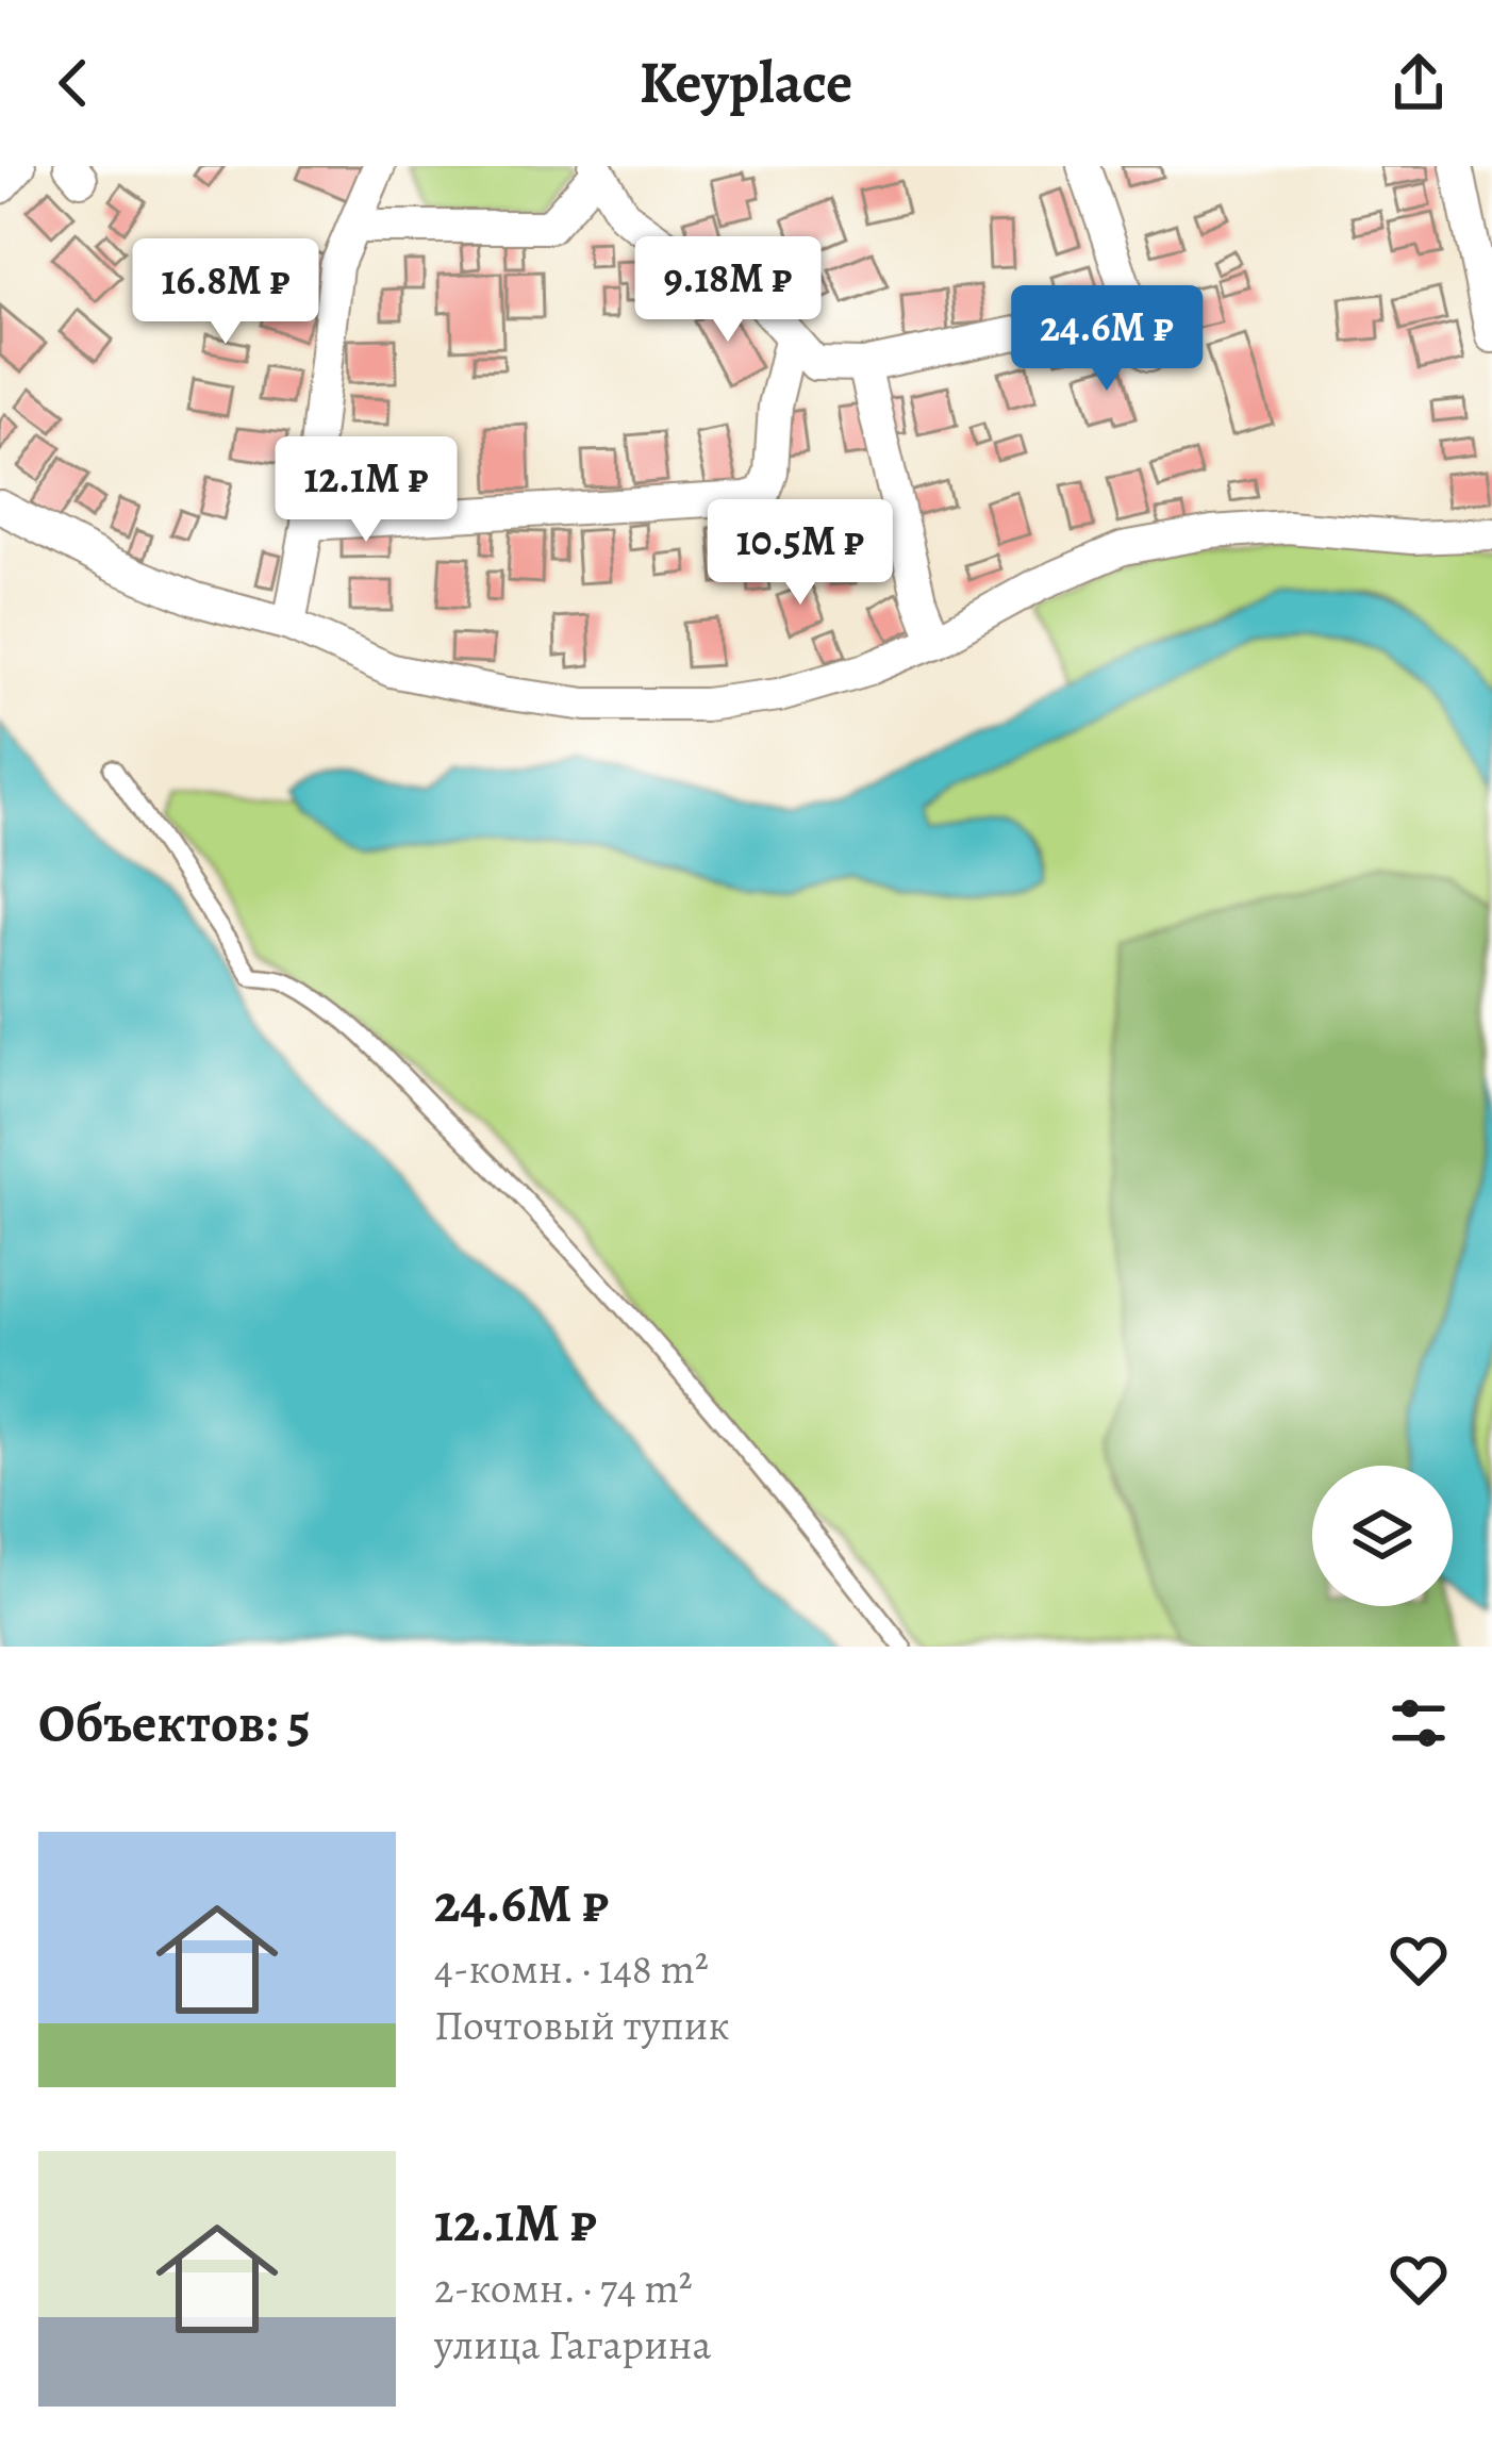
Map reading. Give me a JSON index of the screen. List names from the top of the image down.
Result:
{
  "page": {
    "header": "Keyplace",
    "price": [
      "9.18M ₽",
      "16.8M ₽",
      "24.6M ₽",
      "12.1M ₽",
      "10.5M ₽"
    ],
    "heading": "Объектов: 5",
    "list": [
      {
        "name": "24.6M ₽",
        "note": "4-комн. · 148 m² · Почтовый тупик"
      },
      {
        "name": "12.1M ₽",
        "note": "2-комн. · 74 m² · улица Гагарина"
      }
    ]
  }
}
